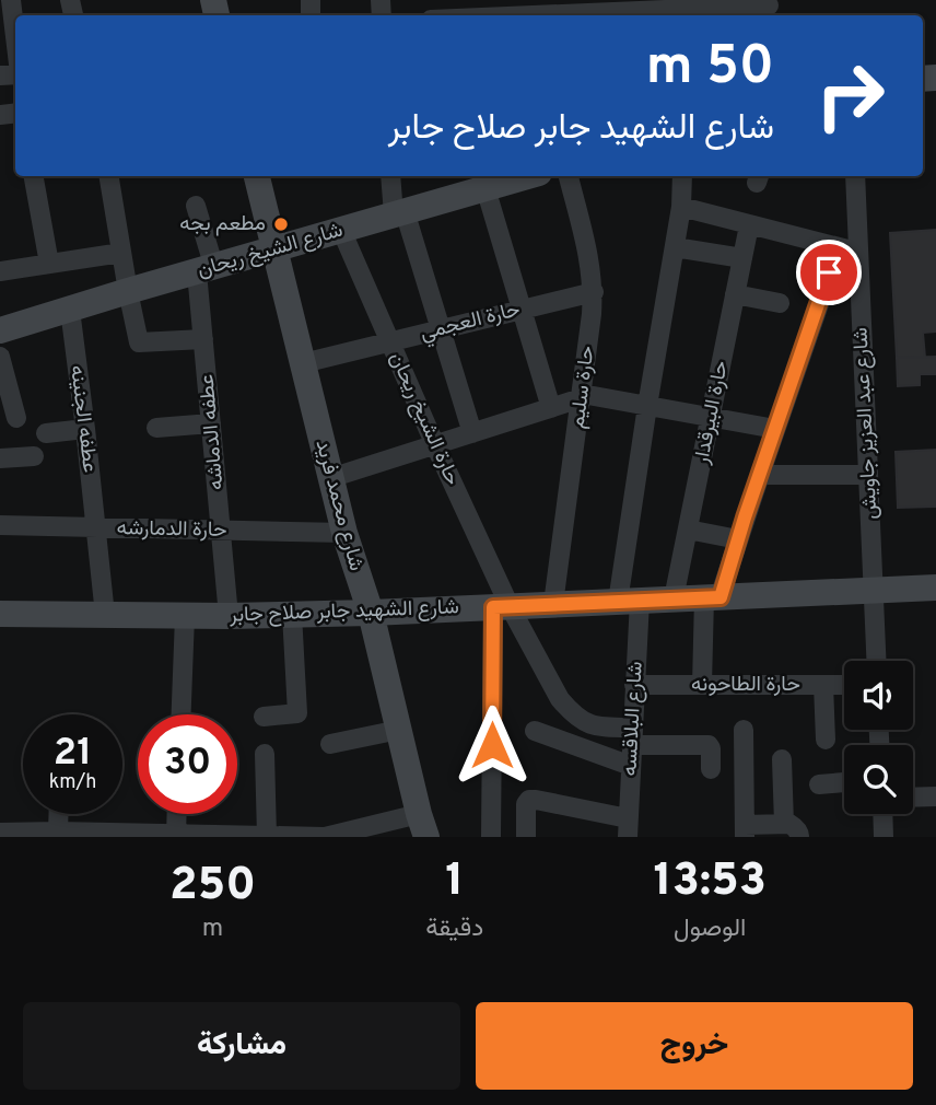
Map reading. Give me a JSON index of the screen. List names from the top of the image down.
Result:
{
  "streets": {
    "street": [
      "شارع الشيخ ريحان",
      "حارة العجمي",
      "حارة سليم",
      "حارة البيرقدار",
      "عطفه الجنينه",
      "حارة الشيخ ريحان",
      "شارع عبد العزيز جاويش",
      "عطفه الدماشه",
      "شارع محمد فريد",
      "حارة الدمارشه",
      "شارع الشهيد جابر صلاح جابر",
      "حارة الطاحونه",
      "شارع البلاقسه"
    ]
  },
  "crossings": [
    ["شارع الشيخ ريحان", "عطفه الجنينه"],
    ["شارع الشيخ ريحان", "حارة الشيخ ريحان"],
    ["شارع الشيخ ريحان", "عطفه الدماشه"],
    ["شارع الشيخ ريحان", "شارع محمد فريد"],
    ["حارة العجمي", "حارة سليم"],
    ["حارة العجمي", "حارة الشيخ ريحان"],
    ["حارة العجمي", "شارع محمد فريد"],
    ["حارة سليم", "شارع الشهيد جابر صلاح جابر"],
    ["حارة البيرقدار", "شارع الشهيد جابر صلاح جابر"],
    ["عطفه الجنينه", "حارة الدمارشه"],
    ["عطفه الجنينه", "شارع الشهيد جابر صلاح جابر"],
    ["حارة الشيخ ريحان", "شارع الشهيد جابر صلاح جابر"],
    ["حارة الشيخ ريحان", "شارع البلاقسه"],
    ["شارع عبد العزيز جاويش", "شارع الشهيد جابر صلاح جابر"],
    ["عطفه الدماشه", "حارة الدمارشه"],
    ["عطفه الدماشه", "شارع الشهيد جابر صلاح جابر"],
    ["شارع محمد فريد", "حارة الدمارشه"],
    ["شارع محمد فريد", "شارع الشهيد جابر صلاح جابر"],
    ["شارع الشهيد جابر صلاح جابر", "شارع البلاقسه"],
    ["حارة الطاحونه", "شارع البلاقسه"]
  ],
  "places": ["مطعم بجه"],
  "page": {
    "turn": ["50 m", "شارع الشهيد جابر صلاح جابر"],
    "speed": "21 km/h",
    "limit": "30",
    "eta": [
      "13:53",
      "الوصول",
      "1",
      "دقيقة",
      "250",
      "m"
    ],
    "buttons": ["خروج", "مشاركة"]
  }
}
